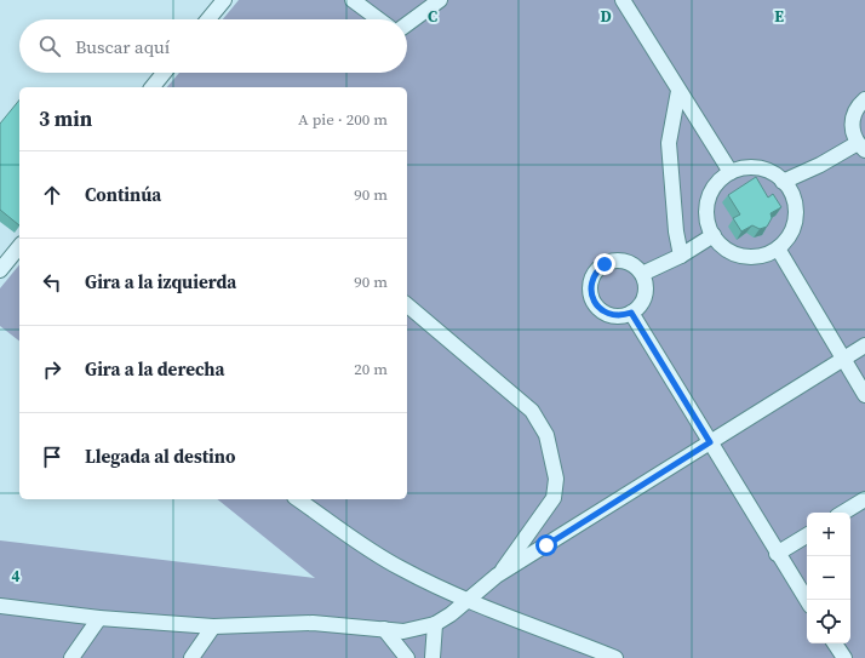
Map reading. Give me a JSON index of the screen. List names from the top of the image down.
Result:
{
  "page": {
    "search": "Buscar aquí",
    "heading": ["3 min", "A pie · 200 m"],
    "list": [
      ["Continúa", "90 m"],
      ["Gira a la izquierda", "90 m"],
      ["Gira a la derecha", "20 m"],
      "Llegada al destino"
    ],
    "map_buttons": ["+", "−"]
  },
  "grid": {
    "columns": ["C", "D", "E"],
    "rows": ["4"]
  }
}
